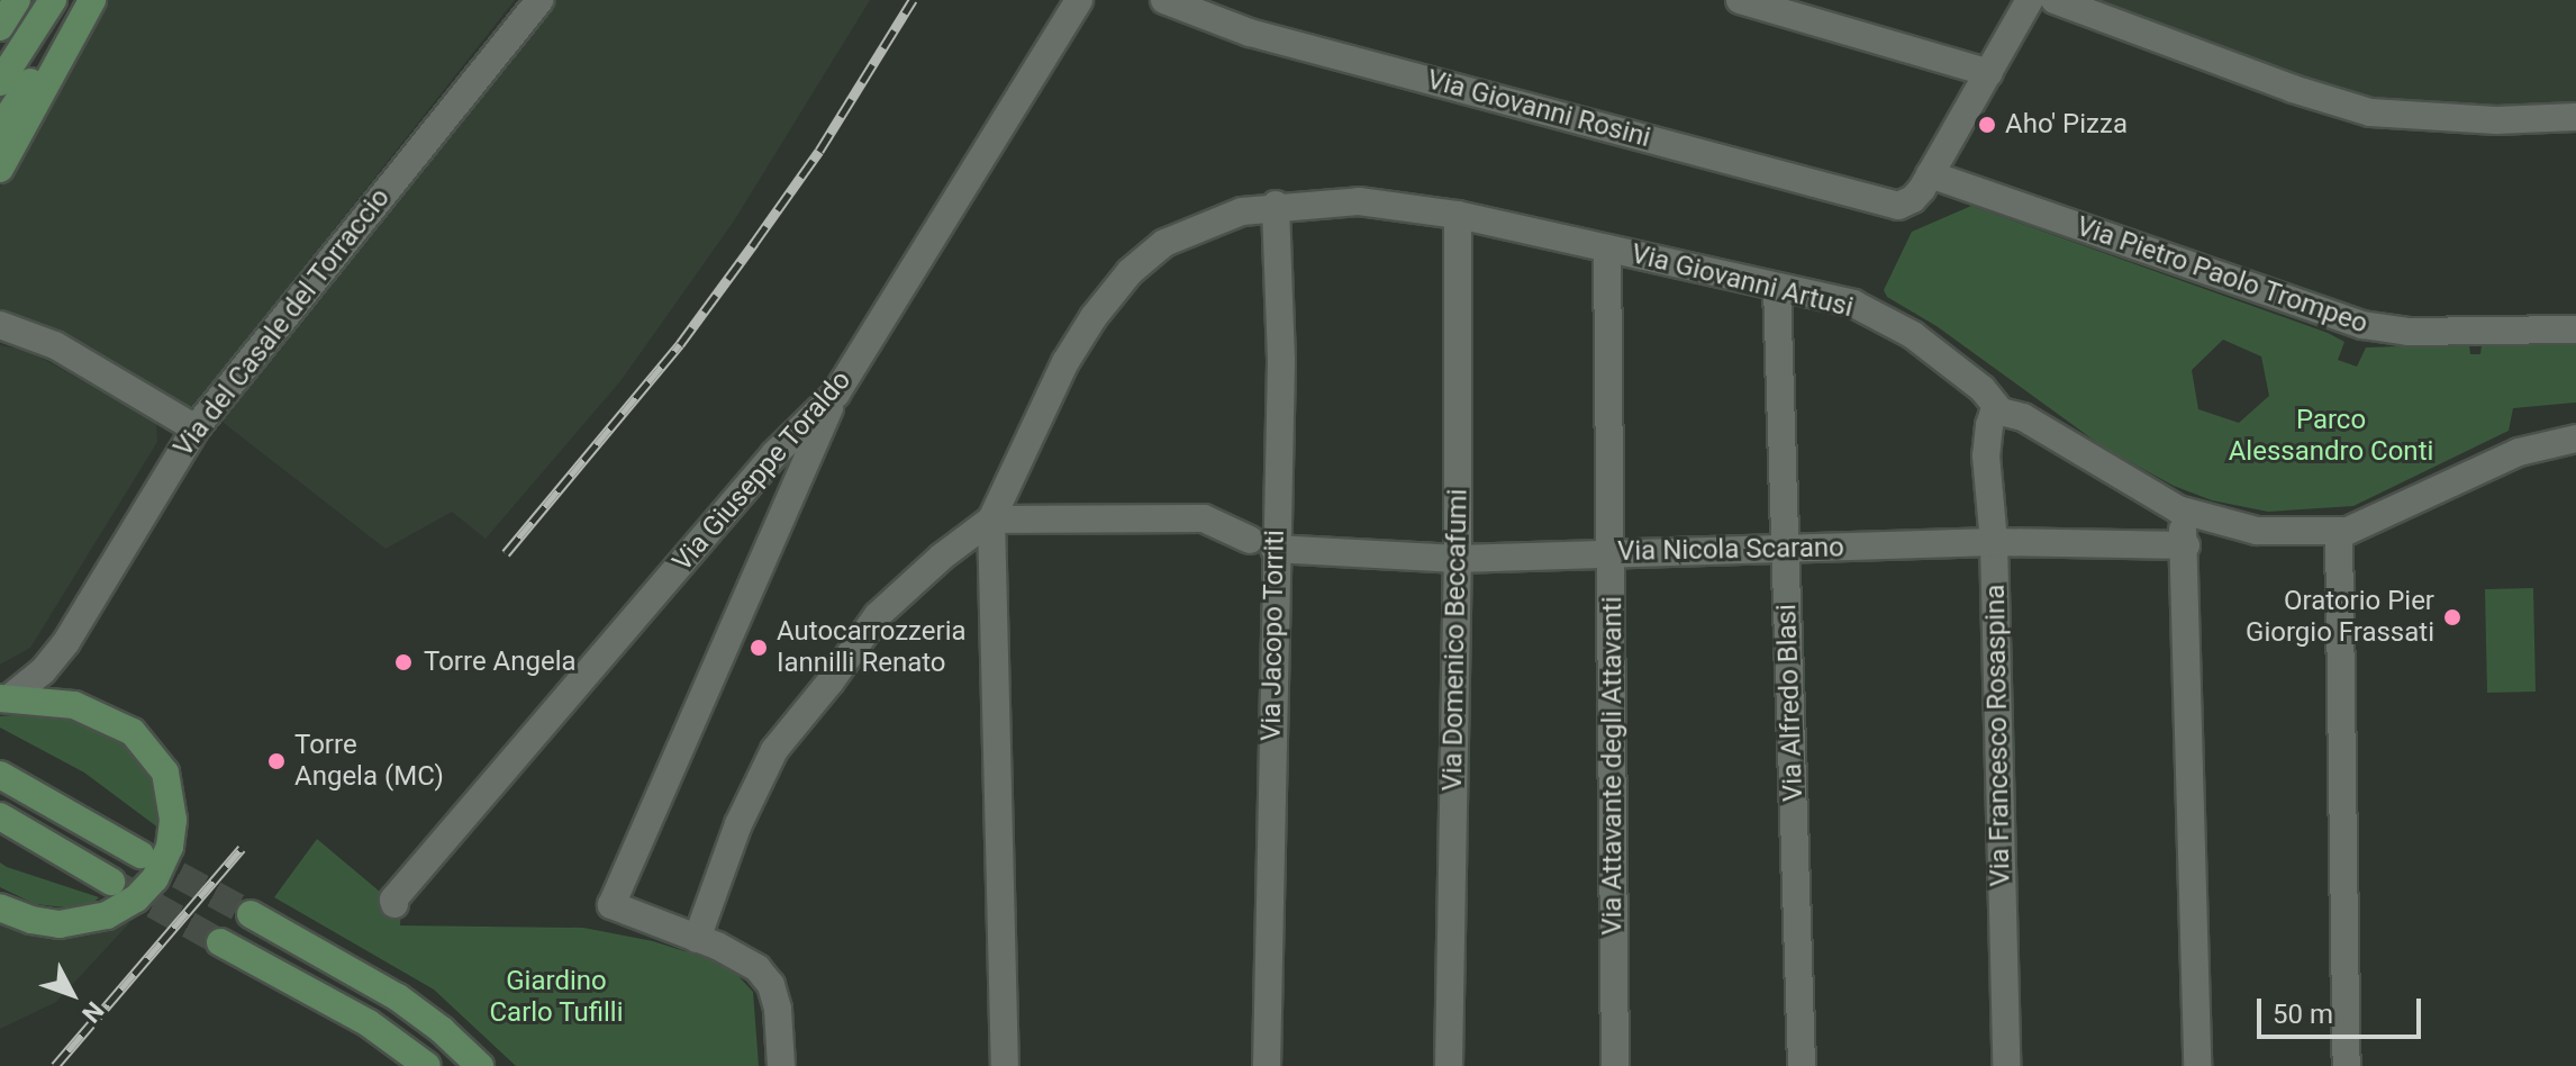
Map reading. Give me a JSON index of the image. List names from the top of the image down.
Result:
{
  "streets": {
    "street": [
      "Via Giovanni Rosini",
      "Via Pietro Paolo Trompeo",
      "Via Giovanni Artusi",
      "Via del Casale del Torraccio",
      "Via Giuseppe Toraldo",
      "Via Nicola Scarano",
      "Via Jacopo Torriti",
      "Via Domenico Beccafumi",
      "Via Alfredo Blasi",
      "Via Francesco Rosaspina",
      "Via Attavante degli Attavanti"
    ]
  },
  "crossings": [
    ["Via Giovanni Rosini", "Via Pietro Paolo Trompeo"],
    ["Via Giovanni Artusi", "Via Jacopo Torriti"],
    ["Via Giovanni Artusi", "Via Domenico Beccafumi"],
    ["Via Giovanni Artusi", "Via Alfredo Blasi"],
    ["Via Giovanni Artusi", "Via Francesco Rosaspina"],
    ["Via Giovanni Artusi", "Via Attavante degli Attavanti"],
    ["Via Nicola Scarano", "Via Jacopo Torriti"],
    ["Via Nicola Scarano", "Via Domenico Beccafumi"],
    ["Via Nicola Scarano", "Via Alfredo Blasi"],
    ["Via Nicola Scarano", "Via Francesco Rosaspina"],
    ["Via Nicola Scarano", "Via Attavante degli Attavanti"]
  ],
  "parks": ["Parco Alessandro Conti", "Giardino Carlo Tufilli"],
  "places": [
    "Aho' Pizza",
    "Oratorio Pier Giorgio Frassati",
    "Autocarrozzeria Iannilli Renato",
    "Torre Angela",
    "Torre Angela (MC)"
  ],
  "scale_bar": "50 m",
  "north": "bottom right"
}
